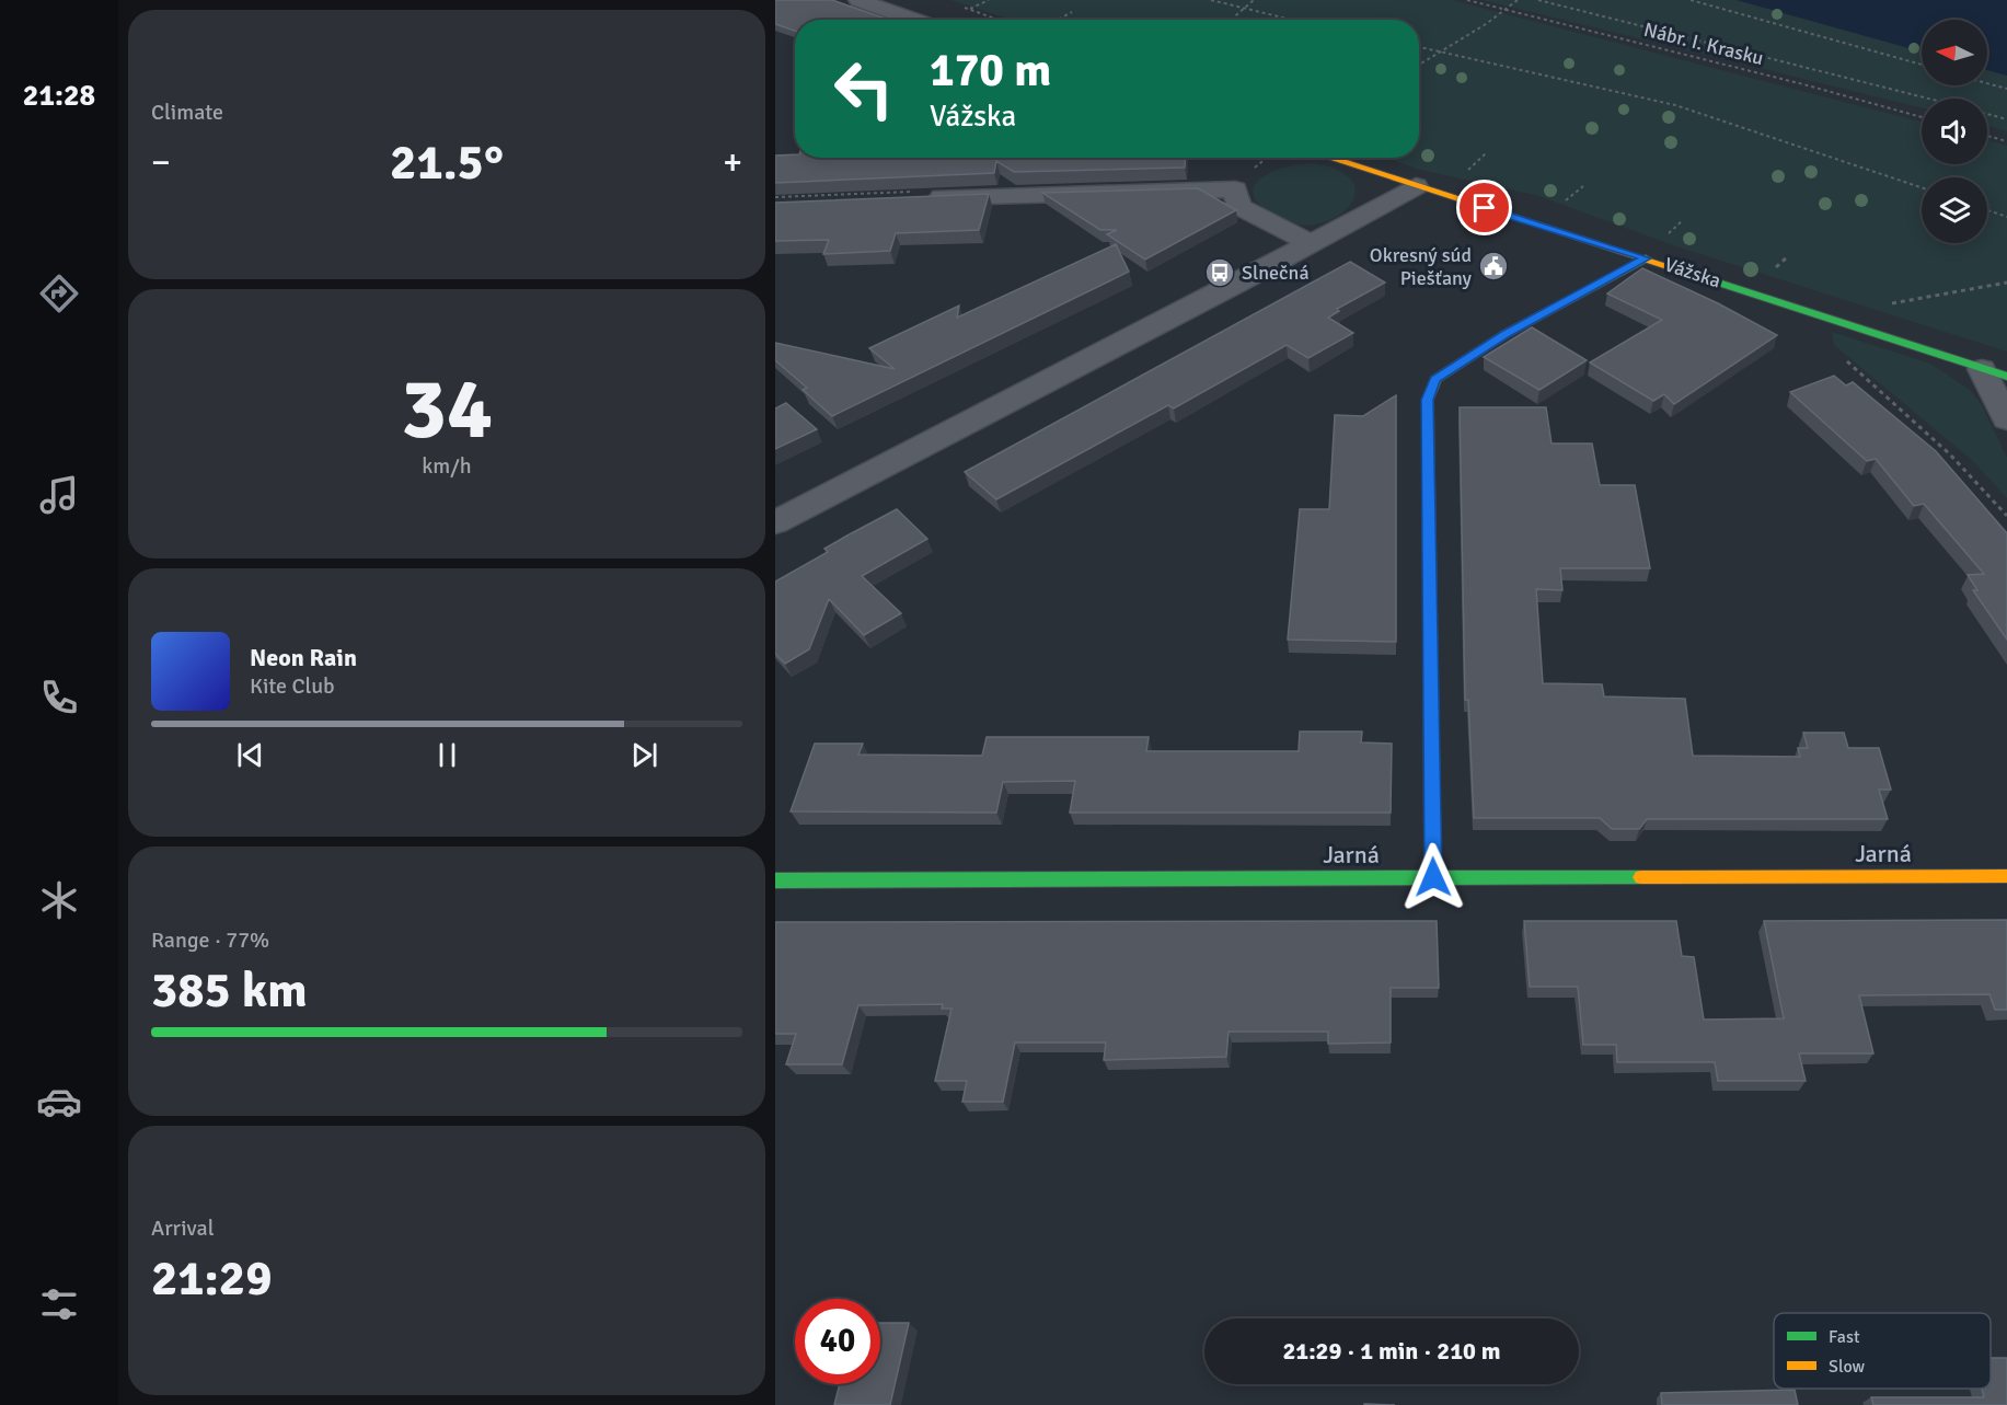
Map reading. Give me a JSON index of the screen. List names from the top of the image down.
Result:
{
  "streets": {
    "street": ["Vážska", "Jarná"],
    "path": ["Nábr. I. Krasku"]
  },
  "places": {
    "public building": ["Okresný súd Piešťany"],
    "bus stop": ["Slnečná"]
  },
  "legend": ["Fast", "Slow"],
  "north": "left",
  "page": {
    "tabs": "21:28",
    "tile": [
      "Climate",
      ["34", "km/h"],
      ["Range · 77%", "385 km"],
      ["Arrival", "21:29"]
    ],
    "turn": ["170 m", "Vážska"],
    "heat": ["−", "21.5°", "+"],
    "song": ["Neon Rain", "Kite Club"],
    "limit": "40",
    "trip": "21:29 · 1 min · 210 m"
  }
}
